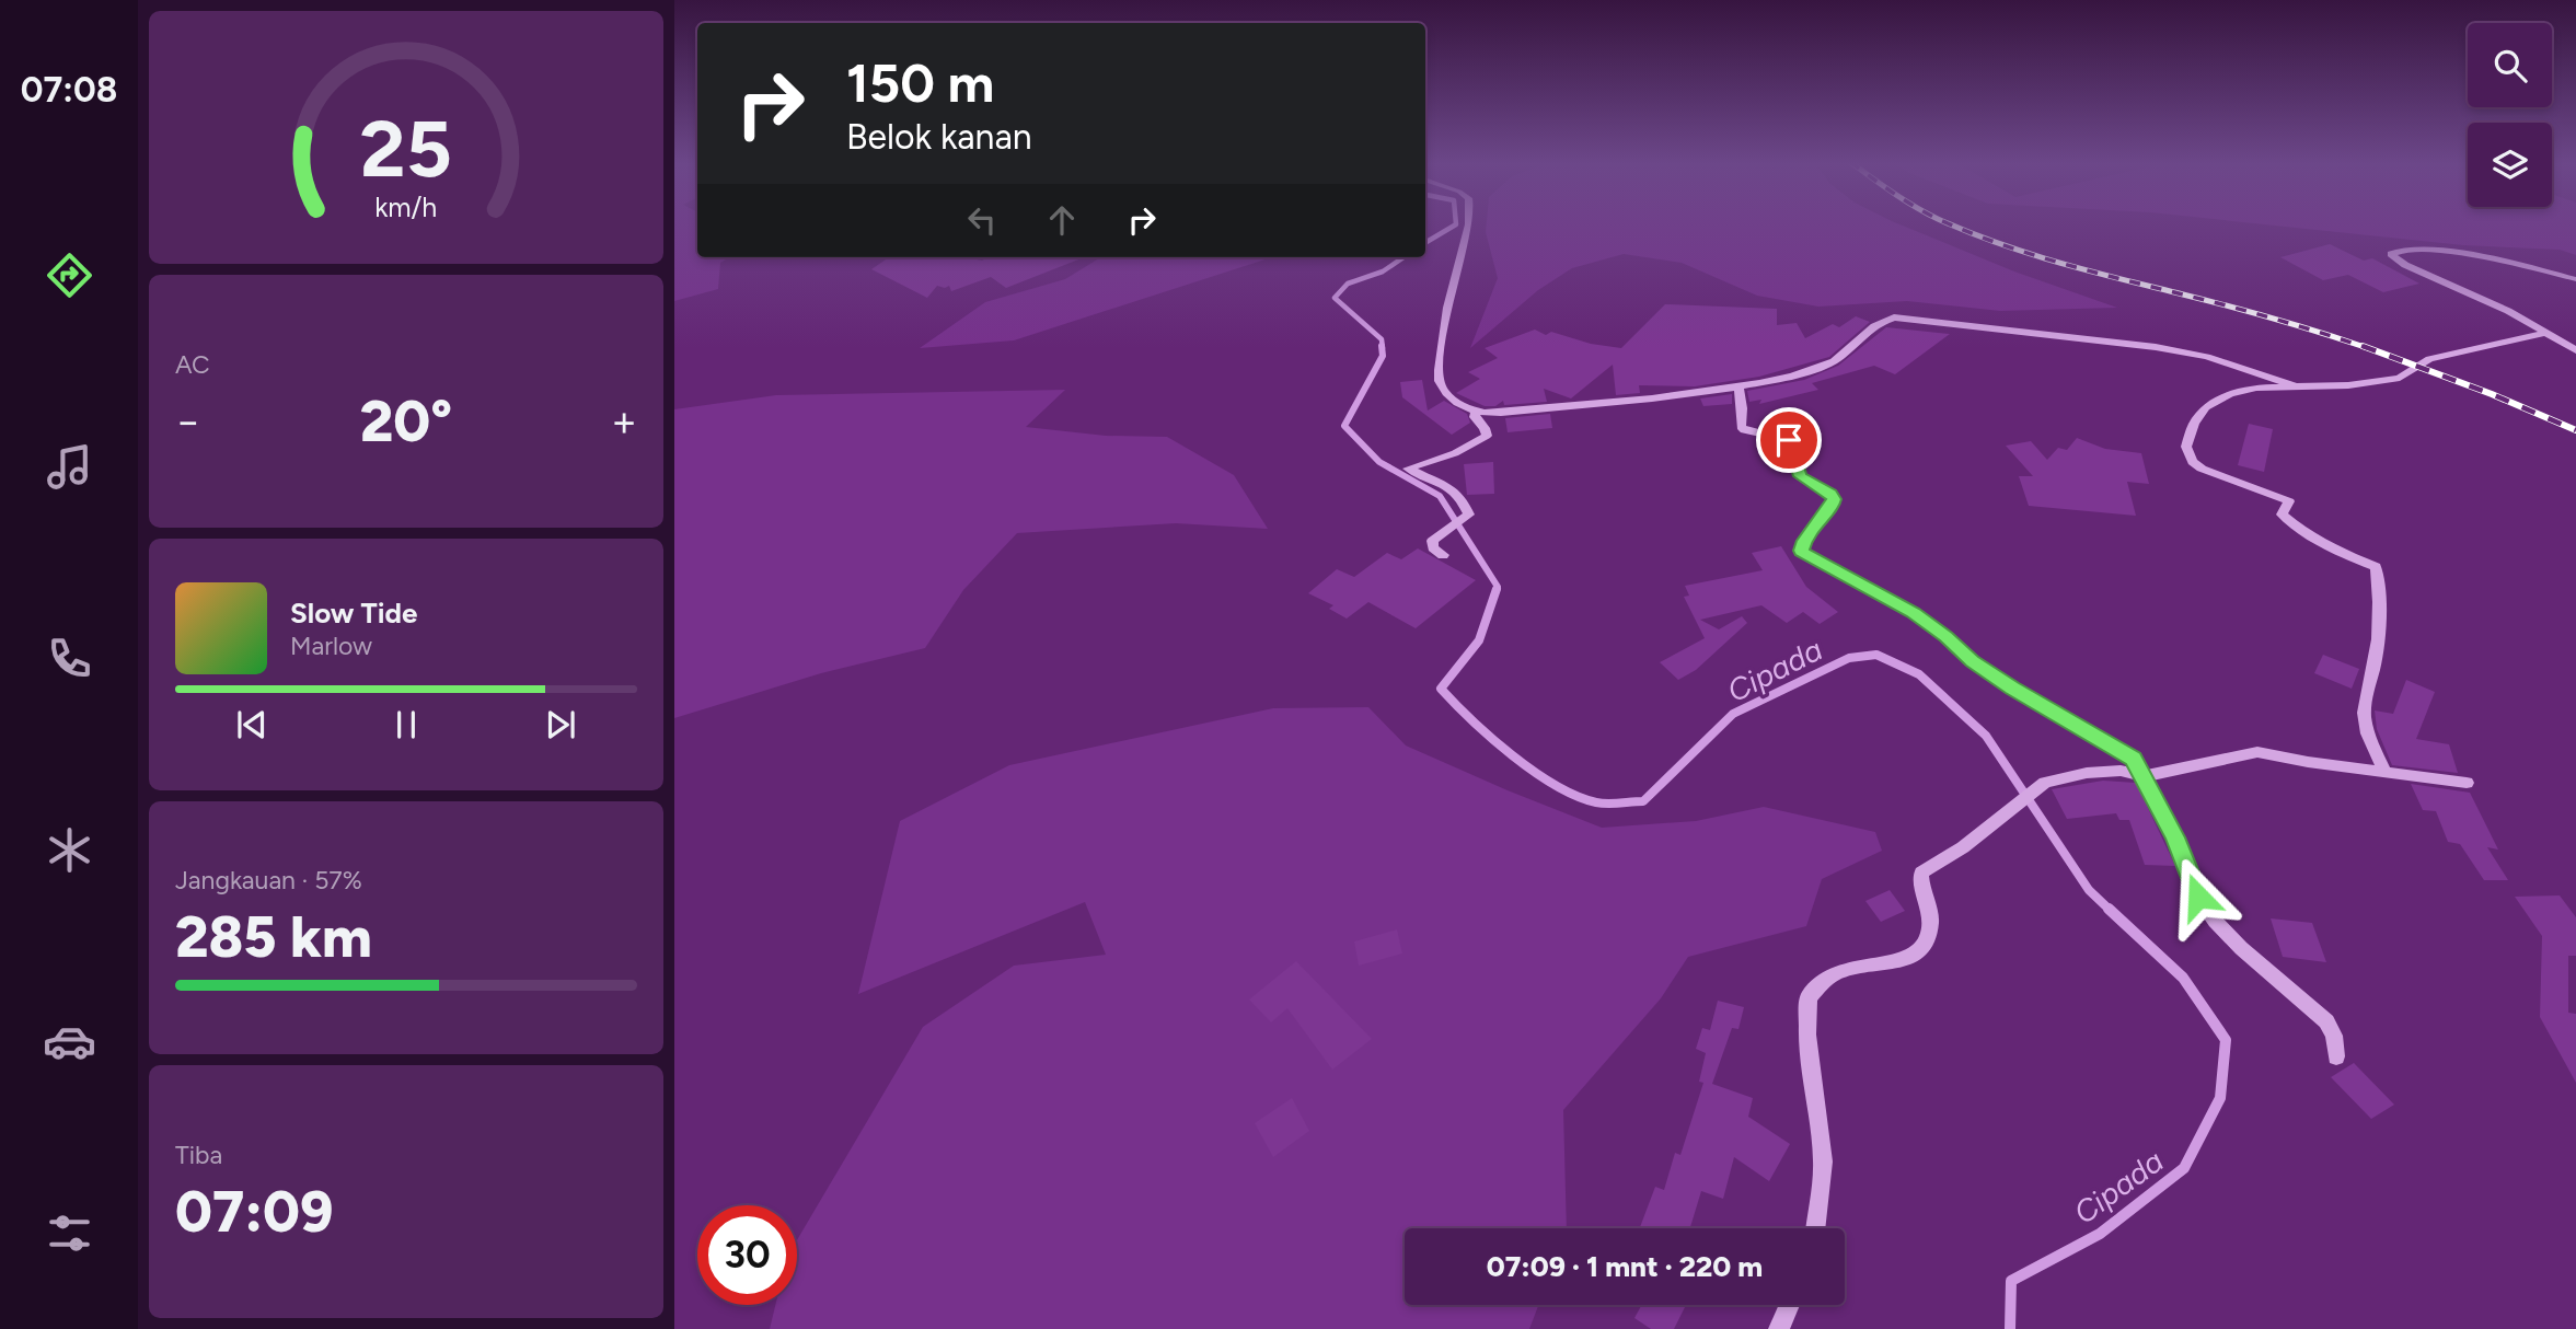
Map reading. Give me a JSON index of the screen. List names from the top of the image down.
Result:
{
  "water": ["Cipada"],
  "page": {
    "tabs": "07:08",
    "turn": ["150 m", "Belok kanan"],
    "tile": [
      "AC",
      ["Jangkauan · 57%", "285 km"],
      ["Tiba", "07:09"]
    ],
    "heat": ["−", "20°", "+"],
    "song": ["Slow Tide", "Marlow"],
    "limit": "30",
    "trip": "07:09 · 1 mnt · 220 m",
    "gauge": ["25", "km/h"]
  }
}
